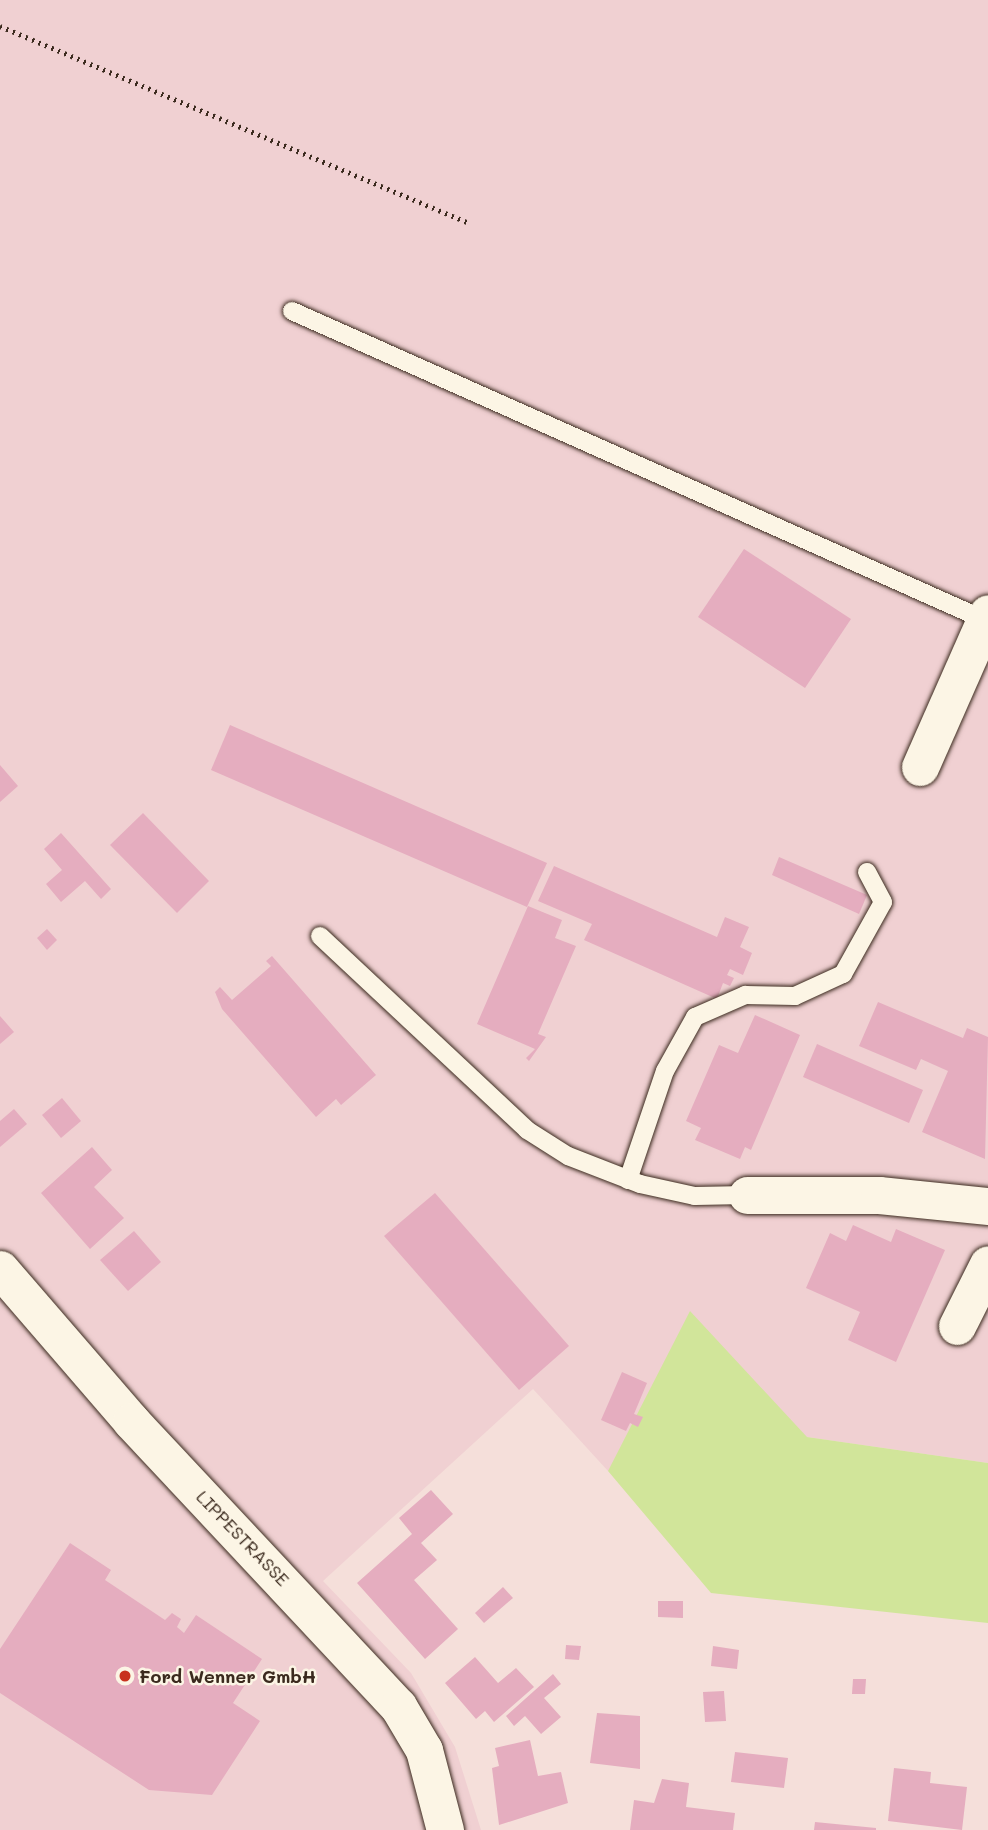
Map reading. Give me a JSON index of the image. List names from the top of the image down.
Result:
{
  "streets": {
    "street": ["LIPPESTRASSE"]
  },
  "places": ["Ford Wenner GmbH"]
}
